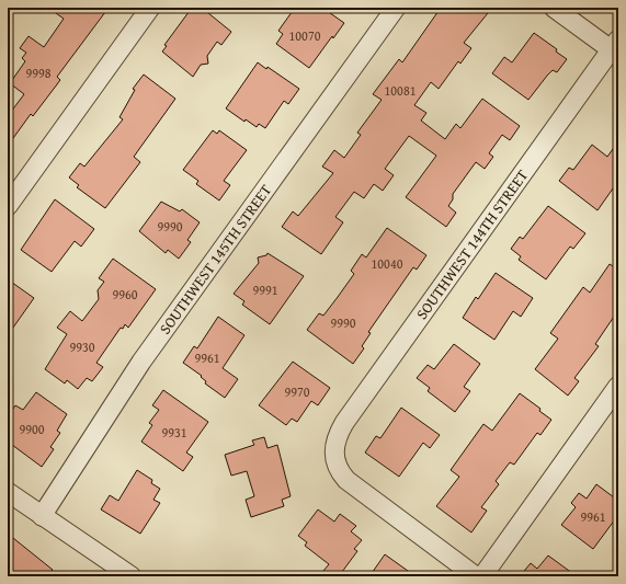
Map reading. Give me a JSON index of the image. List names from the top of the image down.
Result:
{
  "streets": {
    "street": ["SOUTHWEST 144TH STREET", "SOUTHWEST 145TH STREET"]
  },
  "house_numbers": [
    "10070",
    "9998",
    "10081",
    "9990",
    "10040",
    "9991",
    "9960",
    "9990",
    "9930",
    "9961",
    "9970",
    "9900",
    "9931",
    "9961"
  ]
}
